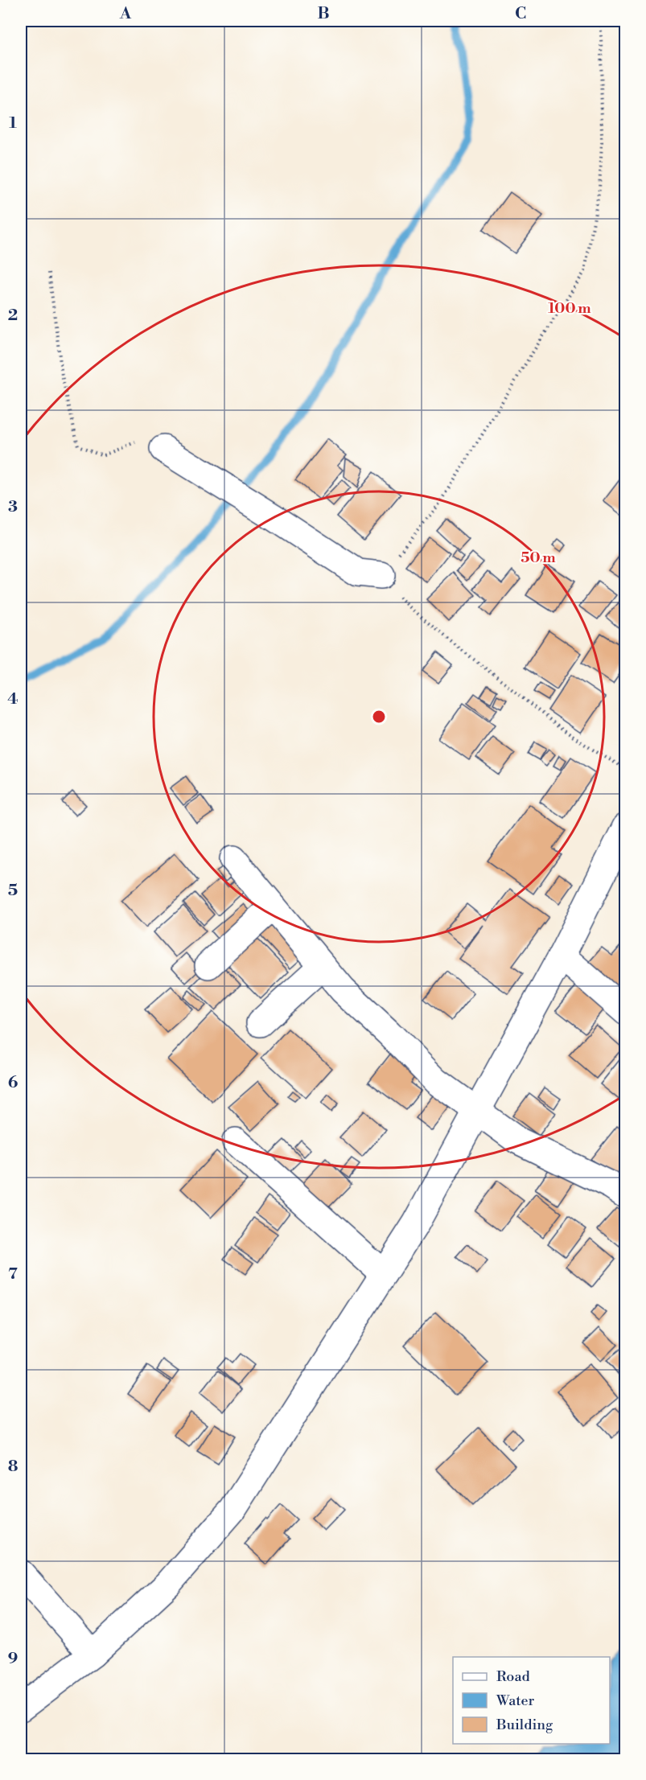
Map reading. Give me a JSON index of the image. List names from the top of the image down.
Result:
{
  "legend": ["Road", "Water", "Building"],
  "grid": {
    "columns": ["A", "B", "C"],
    "rows": [
      "1",
      "2",
      "3",
      "4",
      "5",
      "6",
      "7",
      "8",
      "9"
    ]
  },
  "rings": ["100 m", "50 m"]
}
